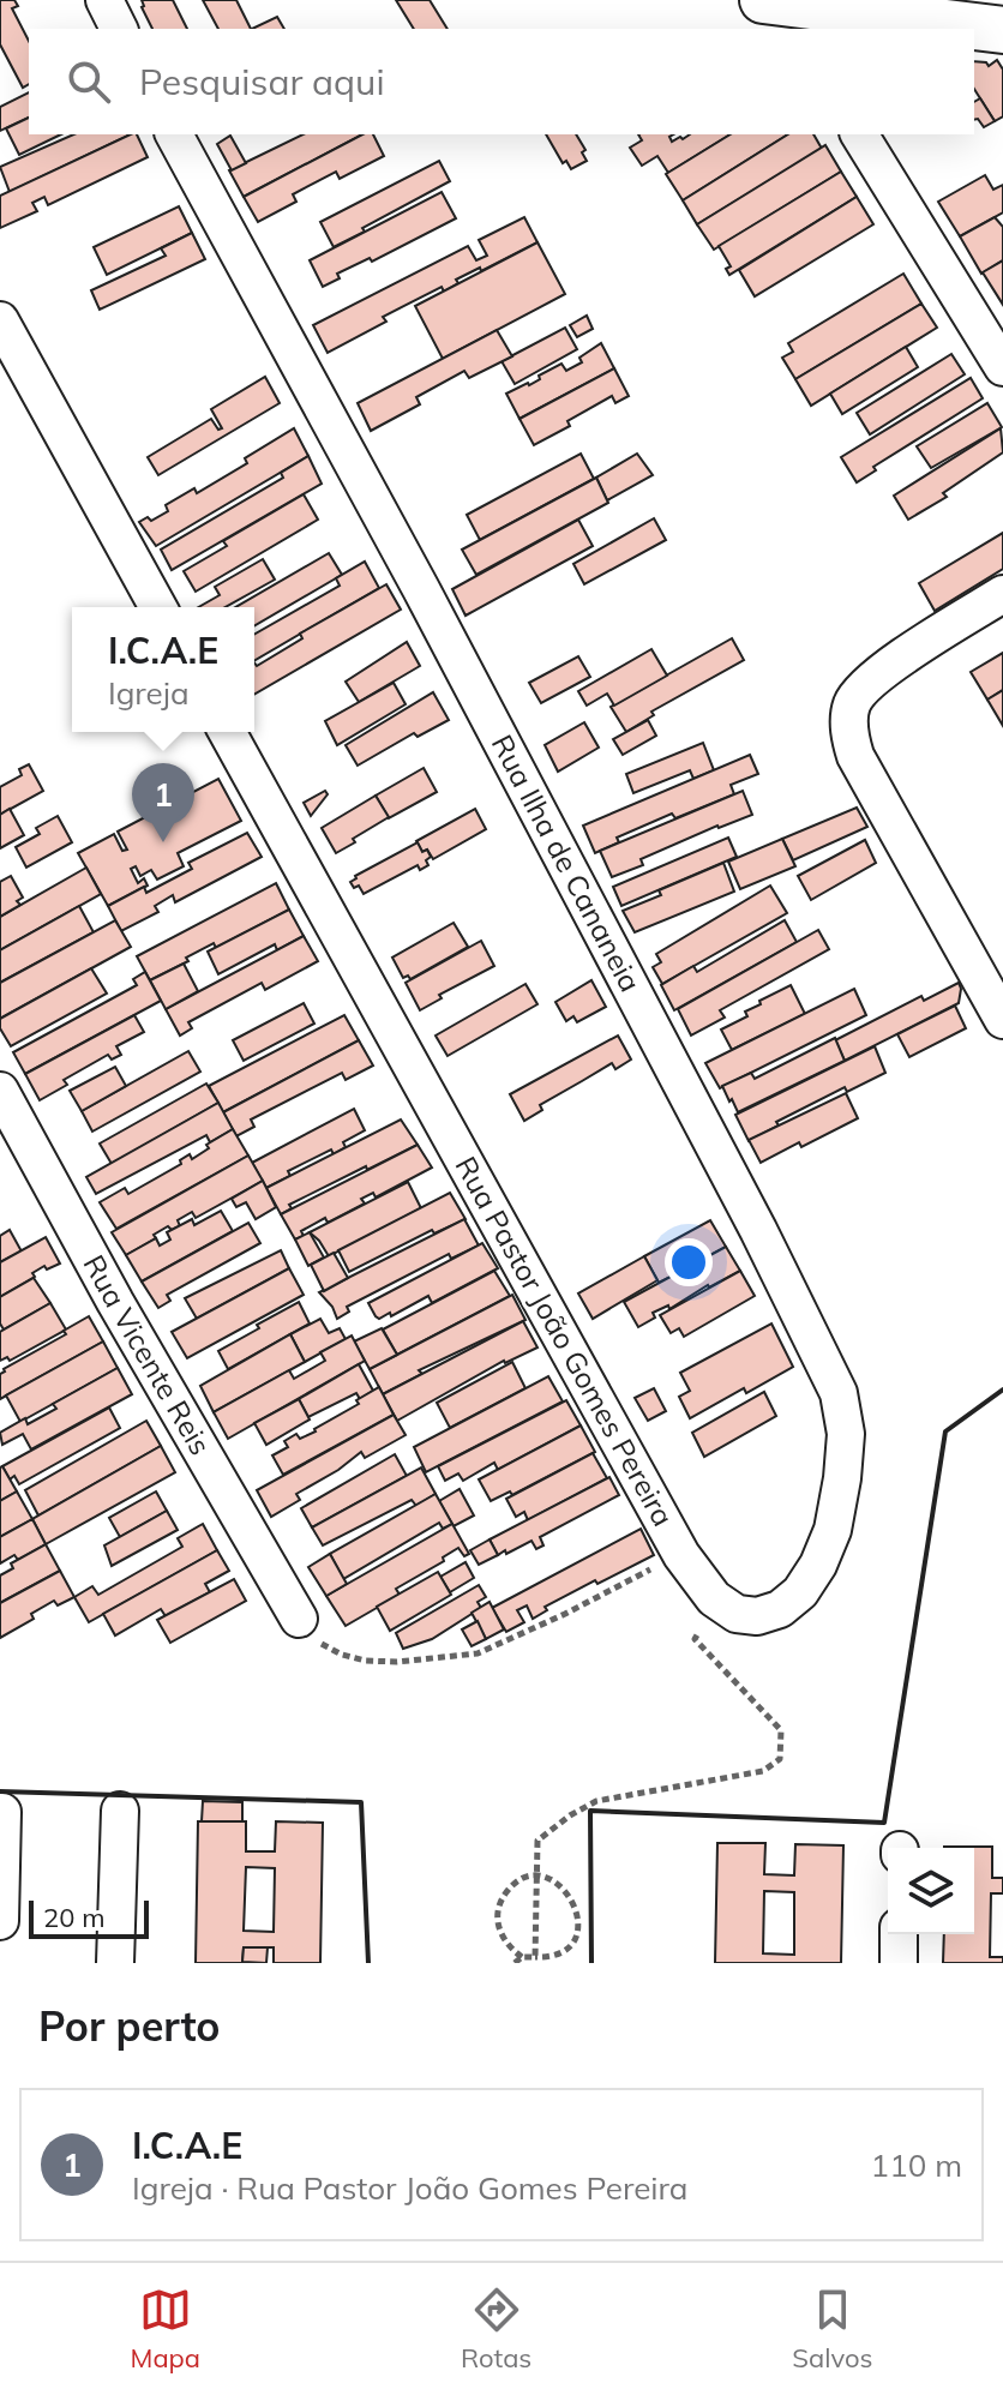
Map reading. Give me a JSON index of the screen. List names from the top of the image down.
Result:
{
  "streets": {
    "street": ["Rua Ilha de Cananeia", "Rua Pastor João Gomes Pereira", "Rua Vicente Reis"]
  },
  "crossings": [
    ["Rua Ilha de Cananeia", "Rua Pastor João Gomes Pereira"]
  ],
  "scale_bar": "20 m",
  "page": {
    "search": "Pesquisar aqui",
    "popup": ["I.C.A.E", "Igreja"],
    "pins": "1",
    "scale": "20 m",
    "heading": "Por perto",
    "list": [
      {
        "mark": "1",
        "name": "I.C.A.E",
        "note": "Igreja · Rua Pastor João Gomes Pereira",
        "value": "110 m"
      }
    ],
    "nav": ["Mapa", "Rotas", "Salvos"]
  }
}
